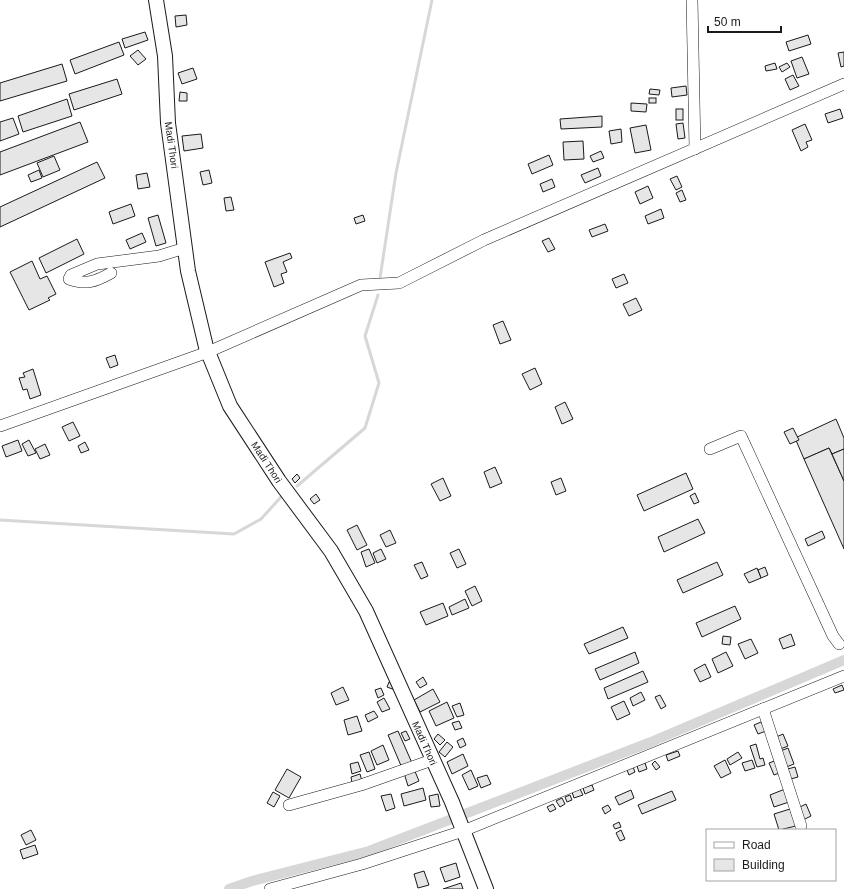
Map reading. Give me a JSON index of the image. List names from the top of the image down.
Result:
{
  "streets": {
    "main road": ["Madi Thori"]
  },
  "legend": ["Road", "Building"],
  "scale_bar": "50 m"
}
